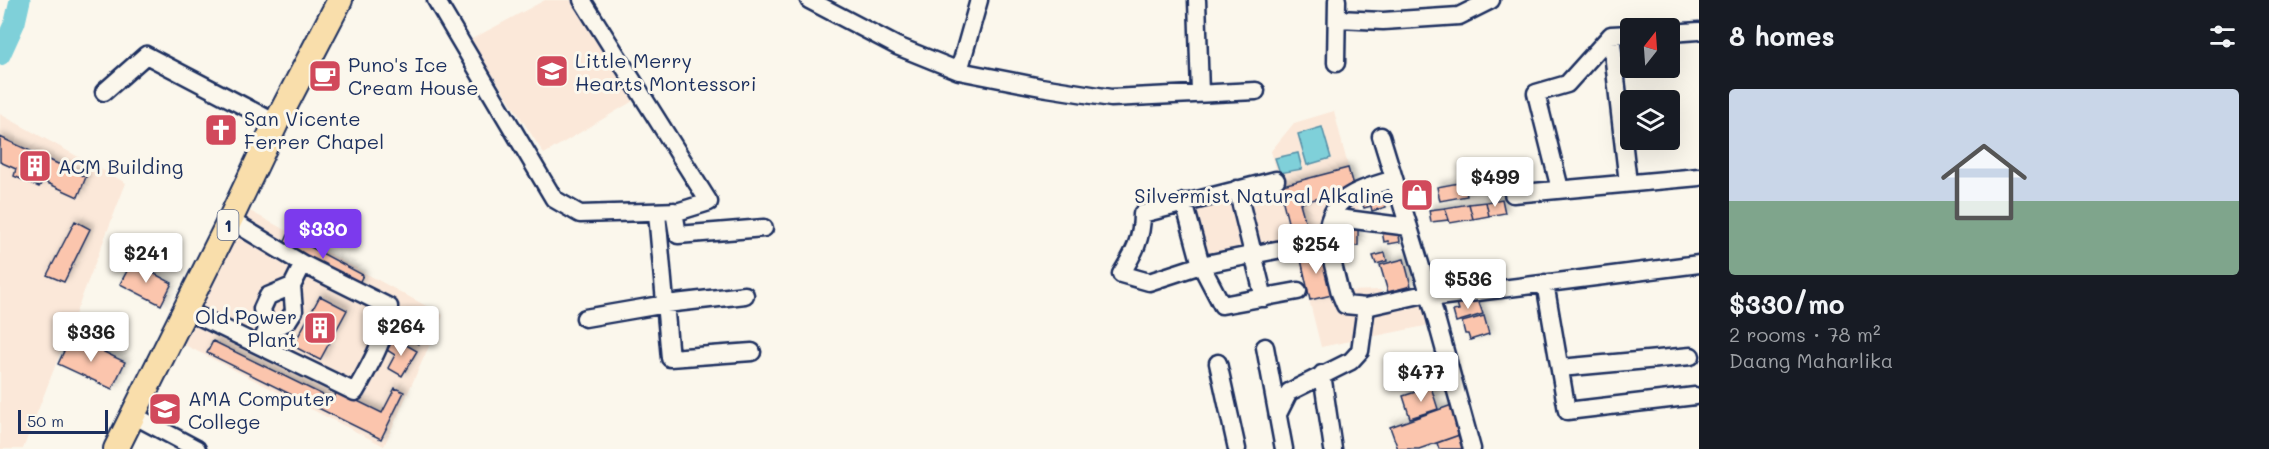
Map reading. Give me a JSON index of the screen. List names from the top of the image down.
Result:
{
  "streets": {
    "highway": ["1"]
  },
  "places": {
    "school or university": ["Little Merry Hearts Montessori", "AMA Computer College"],
    "cafe": ["Puno's Ice Cream House"],
    "church": ["San Vicente Ferrer Chapel"],
    "building": ["ACM Building", "Old Power Plant"],
    "shop": ["Silvermist Natural Alkaline"]
  },
  "scale_bar": "50 m",
  "north": "top",
  "page": {
    "heading": "8 homes",
    "list": [
      {
        "name": "$330/mo",
        "note": "2 rooms · 78 m² · Daang Maharlika"
      }
    ],
    "price": [
      "$499",
      "$330",
      "$254",
      "$241",
      "$536",
      "$264",
      "$336",
      "$477"
    ],
    "scale": "50 m"
  }
}
